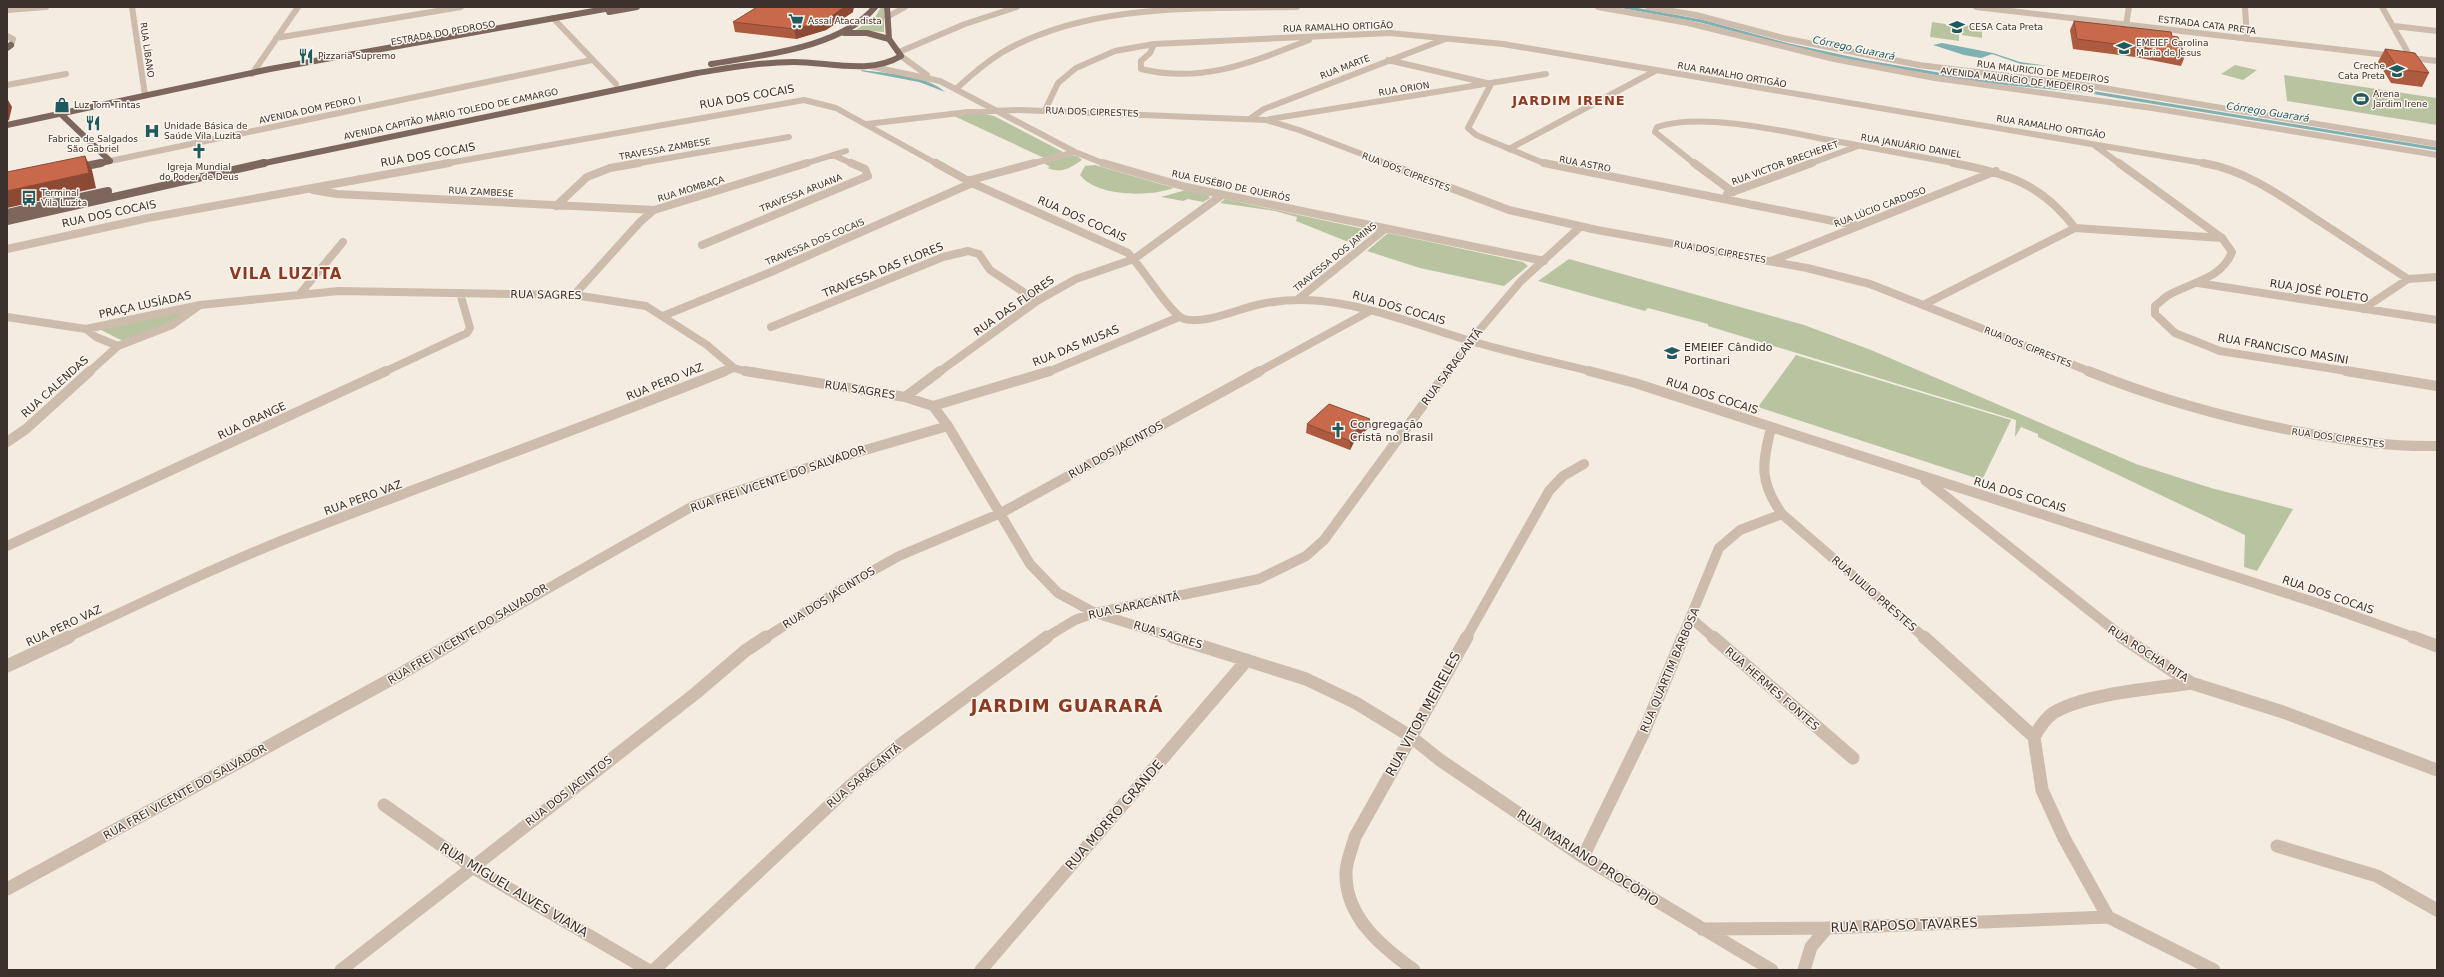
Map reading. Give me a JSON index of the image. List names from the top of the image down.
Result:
{
  "streets": {
    "main road": [
      "ESTRADA DO PEDROSO",
      "AVENIDA DOM PEDRO I",
      "AVENIDA CAPITÃO MÁRIO TOLEDO DE CAMARGO",
      "RUA EUSÉBIO DE QUEIRÓS"
    ],
    "street": [
      "ESTRADA CATA PRETA",
      "RUA RAMALHO ORTIGÃO",
      "RUA LÍBANO",
      "RUA MARTE",
      "RUA MAURICIO DE MEDEIROS",
      "AVENIDA MAURÍCIO DE MEDEIROS",
      "RUA ORION",
      "RUA DOS COCAIS",
      "RUA DOS CIPRESTES",
      "RUA JANUÁRIO DANIEL",
      "TRAVESSA ZAMBESE",
      "RUA VICTOR BRECHERET",
      "RUA ASTRO",
      "RUA MOMBAÇA",
      "RUA ZAMBESE",
      "TRAVESSA ARUANA",
      "RUA LÚCIO CARDOSO",
      "TRAVESSA DOS COCAIS",
      "TRAVESSA DOS JAMINS",
      "TRAVESSA DAS FLORES",
      "RUA JOSÉ POLETO",
      "RUA SAGRES",
      "PRAÇA LUSÍADAS",
      "RUA DAS FLORES",
      "RUA DAS MUSAS",
      "RUA FRANCISCO MASINI",
      "RUA SARACANTÃ",
      "RUA PERO VAZ",
      "RUA CALENDAS",
      "RUA ORANGE",
      "RUA DOS JACINTOS",
      "RUA FREI VICENTE DO SALVADOR",
      "RUA JULIO PRESTES",
      "RUA ROCHA PITA",
      "RUA QUARTIM BARBOSA",
      "RUA HERMES FONTES",
      "RUA VITOR MEIRELES",
      "RUA MORRO GRANDE",
      "RUA MARIANO PROCÓPIO",
      "RUA MIGUEL ALVES VIANA",
      "RUA RAPOSO TAVARES"
    ]
  },
  "crossings": [
    ["RUA RAMALHO ORTIGÃO", "RUA MARTE"],
    ["RUA RAMALHO ORTIGÃO", "RUA DOS CIPRESTES"],
    ["RUA RAMALHO ORTIGÃO", "RUA FRANCISCO MASINI"],
    ["ESTRADA DO PEDROSO", "RUA LÍBANO"],
    ["RUA MARTE", "RUA DOS CIPRESTES"],
    ["RUA ORION", "RUA DOS CIPRESTES"],
    ["RUA ORION", "RUA ASTRO"],
    ["RUA DOS COCAIS", "RUA DOS CIPRESTES"],
    ["RUA DOS COCAIS", "RUA ZAMBESE"],
    ["RUA DOS COCAIS", "TRAVESSA DOS COCAIS"],
    ["RUA DOS COCAIS", "TRAVESSA DOS JAMINS"],
    ["RUA DOS COCAIS", "RUA DAS FLORES"],
    ["RUA DOS COCAIS", "RUA DAS MUSAS"],
    ["RUA DOS COCAIS", "RUA SARACANTÃ"],
    ["RUA DOS COCAIS", "RUA DOS JACINTOS"],
    ["RUA DOS COCAIS", "RUA JULIO PRESTES"],
    ["RUA DOS COCAIS", "RUA ROCHA PITA"],
    ["RUA DOS CIPRESTES", "RUA EUSÉBIO DE QUEIRÓS"],
    ["RUA DOS CIPRESTES", "RUA LÚCIO CARDOSO"],
    ["RUA DOS CIPRESTES", "RUA SARACANTÃ"],
    ["AVENIDA CAPITÃO MÁRIO TOLEDO DE CAMARGO", "RUA EUSÉBIO DE QUEIRÓS"],
    ["RUA JANUÁRIO DANIEL", "RUA VICTOR BRECHERET"],
    ["RUA JANUÁRIO DANIEL", "RUA LÚCIO CARDOSO"],
    ["TRAVESSA ZAMBESE", "RUA ZAMBESE"],
    ["RUA VICTOR BRECHERET", "RUA ASTRO"],
    ["RUA ASTRO", "RUA LÚCIO CARDOSO"],
    ["RUA EUSÉBIO DE QUEIRÓS", "TRAVESSA DOS COCAIS"],
    ["RUA EUSÉBIO DE QUEIRÓS", "TRAVESSA DOS JAMINS"],
    ["RUA EUSÉBIO DE QUEIRÓS", "RUA DAS FLORES"],
    ["RUA EUSÉBIO DE QUEIRÓS", "RUA SARACANTÃ"],
    ["RUA MOMBAÇA", "RUA ZAMBESE"],
    ["RUA MOMBAÇA", "TRAVESSA ARUANA"],
    ["RUA MOMBAÇA", "RUA SAGRES"],
    ["TRAVESSA DOS COCAIS", "RUA SAGRES"],
    ["TRAVESSA DAS FLORES", "RUA DAS FLORES"],
    ["RUA JOSÉ POLETO", "RUA FRANCISCO MASINI"],
    ["RUA SAGRES", "PRAÇA LUSÍADAS"],
    ["RUA SAGRES", "RUA DAS FLORES"],
    ["RUA SAGRES", "RUA DAS MUSAS"],
    ["RUA SAGRES", "RUA SARACANTÃ"],
    ["RUA SAGRES", "RUA PERO VAZ"],
    ["RUA SAGRES", "RUA ORANGE"],
    ["RUA SAGRES", "RUA DOS JACINTOS"],
    ["RUA SAGRES", "RUA FREI VICENTE DO SALVADOR"],
    ["RUA SAGRES", "RUA VITOR MEIRELES"],
    ["RUA SAGRES", "RUA MORRO GRANDE"],
    ["RUA SAGRES", "RUA MARIANO PROCÓPIO"],
    ["PRAÇA LUSÍADAS", "RUA CALENDAS"],
    ["RUA DOS JACINTOS", "RUA MIGUEL ALVES VIANA"],
    ["RUA JULIO PRESTES", "RUA QUARTIM BARBOSA"],
    ["RUA QUARTIM BARBOSA", "RUA HERMES FONTES"],
    ["RUA QUARTIM BARBOSA", "RUA MARIANO PROCÓPIO"],
    ["RUA VITOR MEIRELES", "RUA MARIANO PROCÓPIO"],
    ["RUA MARIANO PROCÓPIO", "RUA RAPOSO TAVARES"]
  ],
  "districts": ["JARDIM IRENE", "VILA LUZITA", "JARDIM GUARARÁ"],
  "water": ["Córrego Guarará"],
  "places": {
    "supermarket": ["Assaí Atacadista"],
    "school or university": [
      "CESA Cata Preta",
      "EMEIEF Carolina Maria de Jesus",
      "Creche Cata Preta",
      "EMEIEF Cândido Portinari"
    ],
    "restaurant": ["Pizzaria Supremo", "Fabrica de Salgados São Gabriel"],
    "sports": ["Arena Jardim Irene"],
    "shop": ["Luz Tom Tintas"],
    "hospital": ["Unidade Básica de Saúde Vila Luzita"],
    "church": ["Igreja Mundial do Poder de Deus", "Congregação Cristã no Brasil"],
    "bus stop": ["Terminal Vila Luzita"]
  }
}
